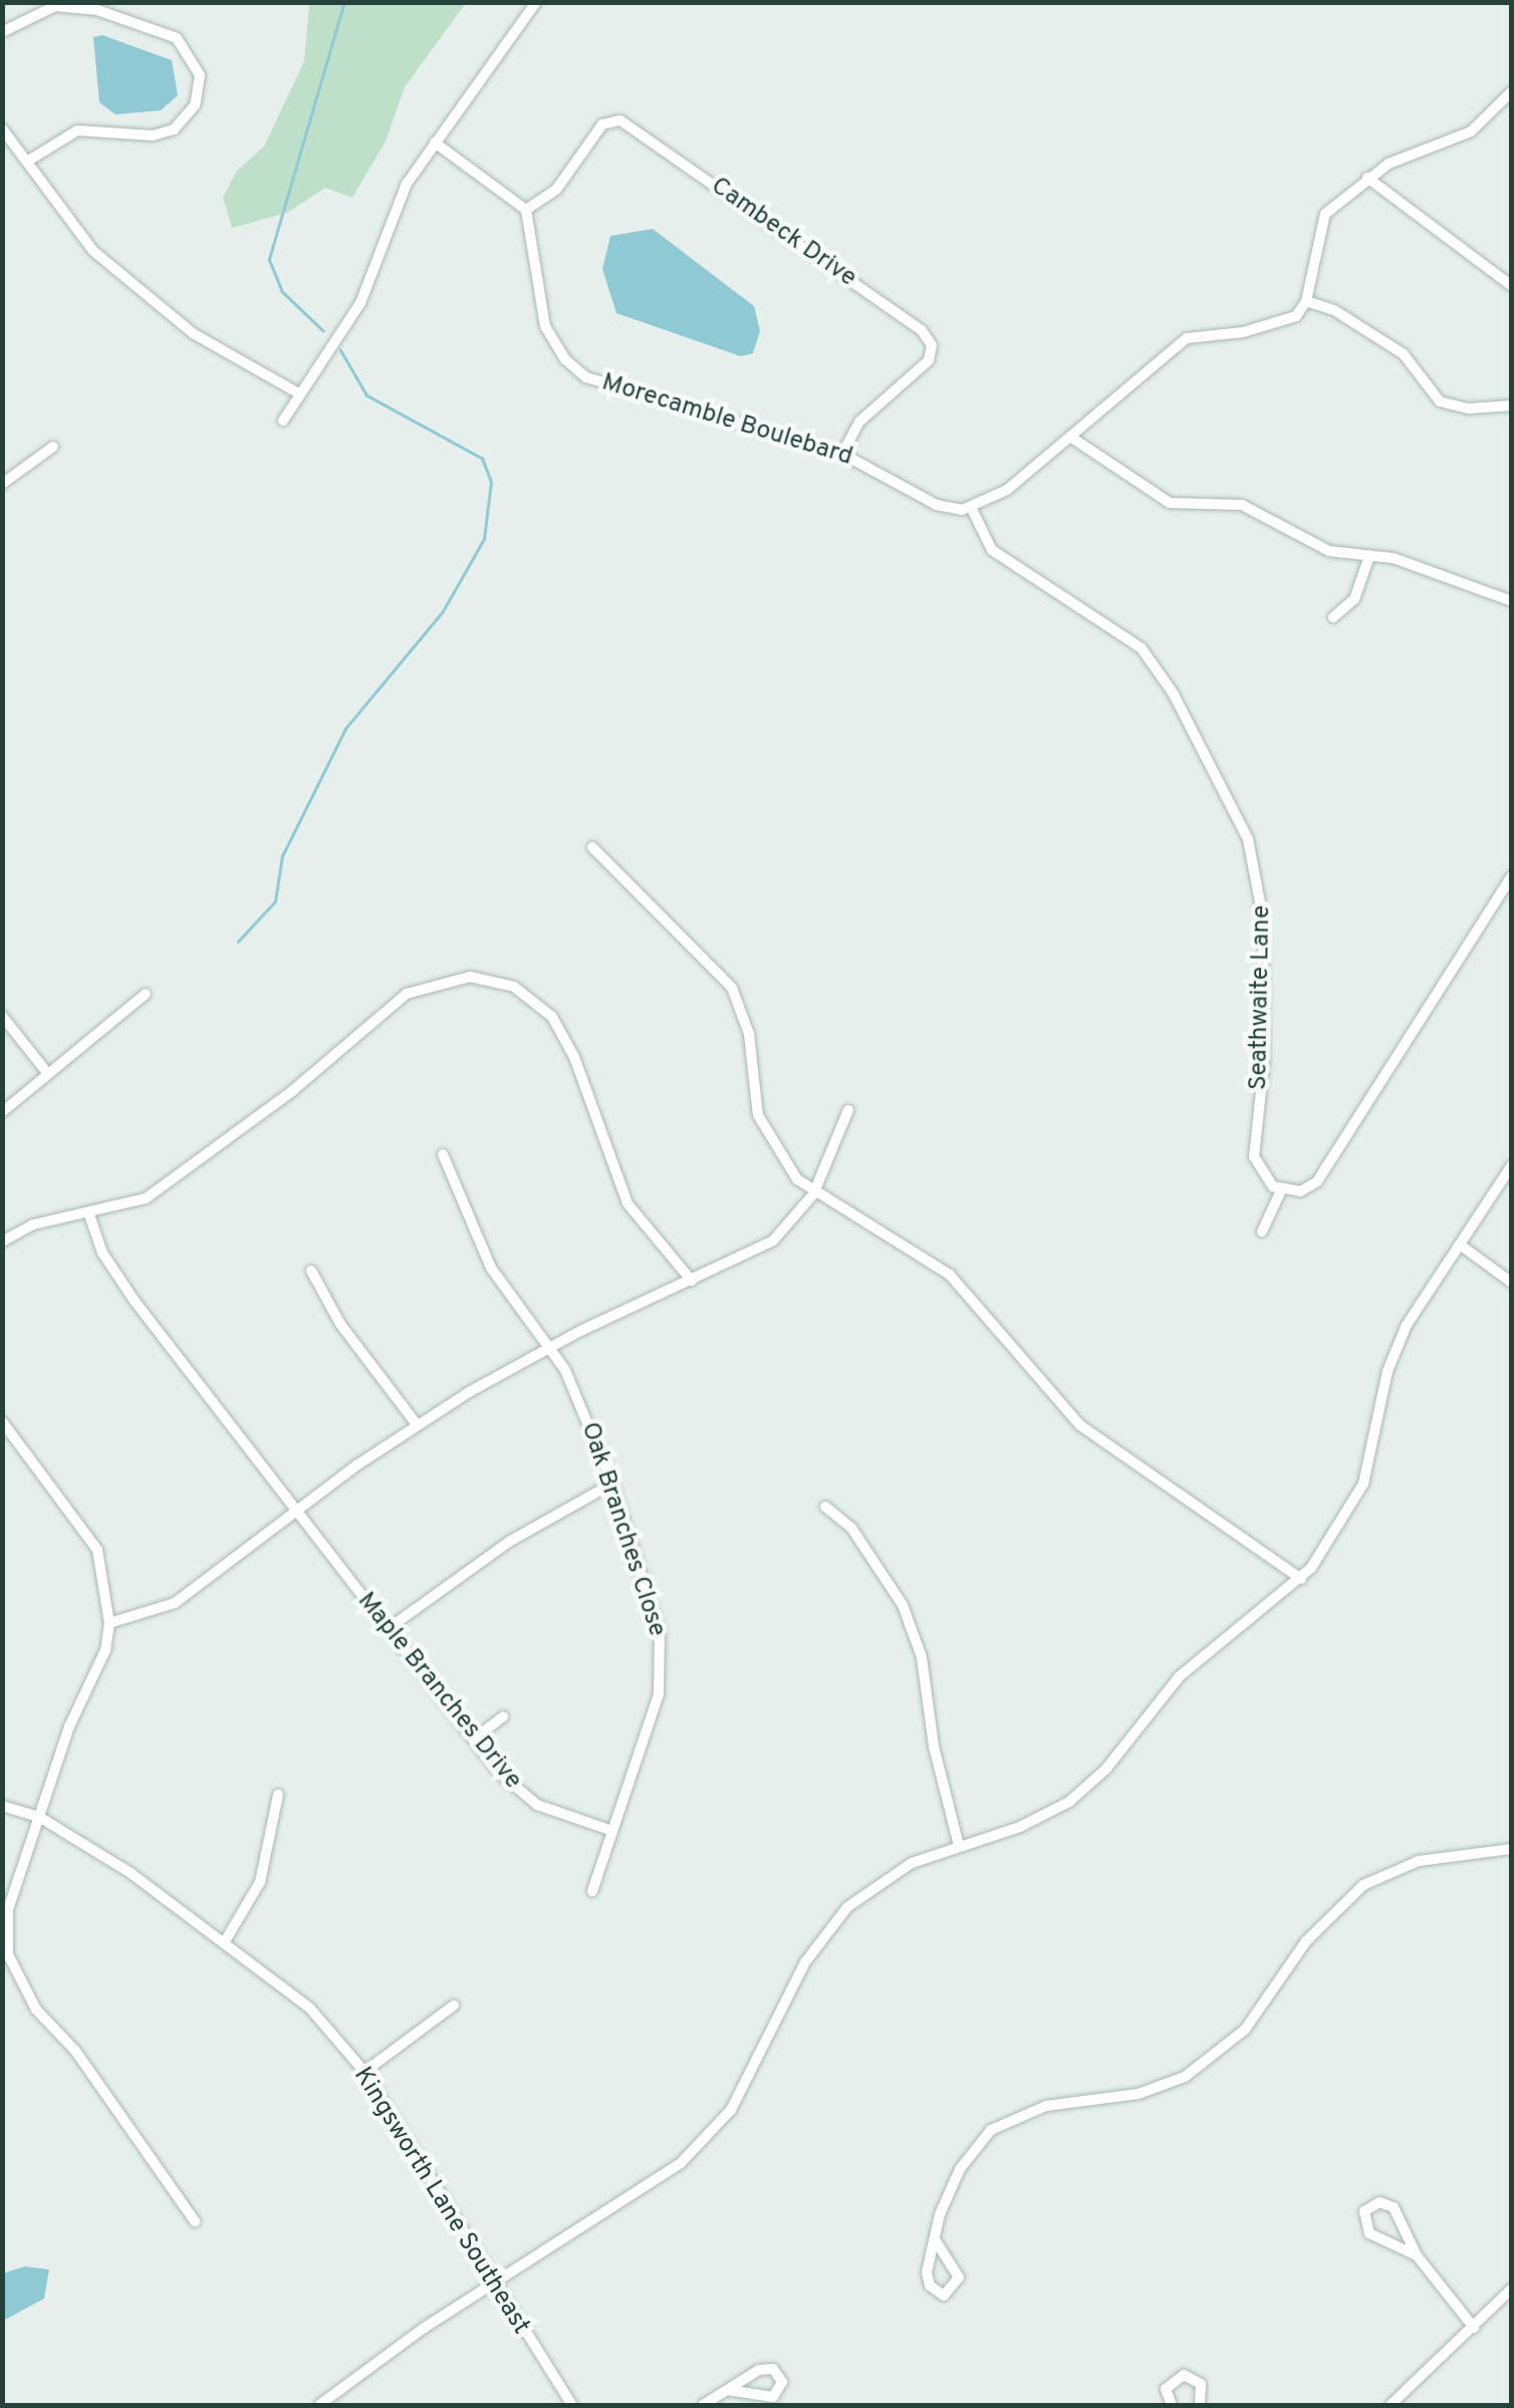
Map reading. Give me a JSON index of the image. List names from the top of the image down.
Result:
{
  "streets": {
    "street": [
      "Cambeck Drive",
      "Morecamble Boulebard",
      "Seathwaite Lane",
      "Oak Branches Close",
      "Maple Branches Drive",
      "Kingsworth Lane Southeast"
    ]
  },
  "crossings": [
    ["Cambeck Drive", "Morecamble Boulebard"],
    ["Morecamble Boulebard", "Seathwaite Lane"],
    ["Oak Branches Close", "Maple Branches Drive"]
  ]
}
